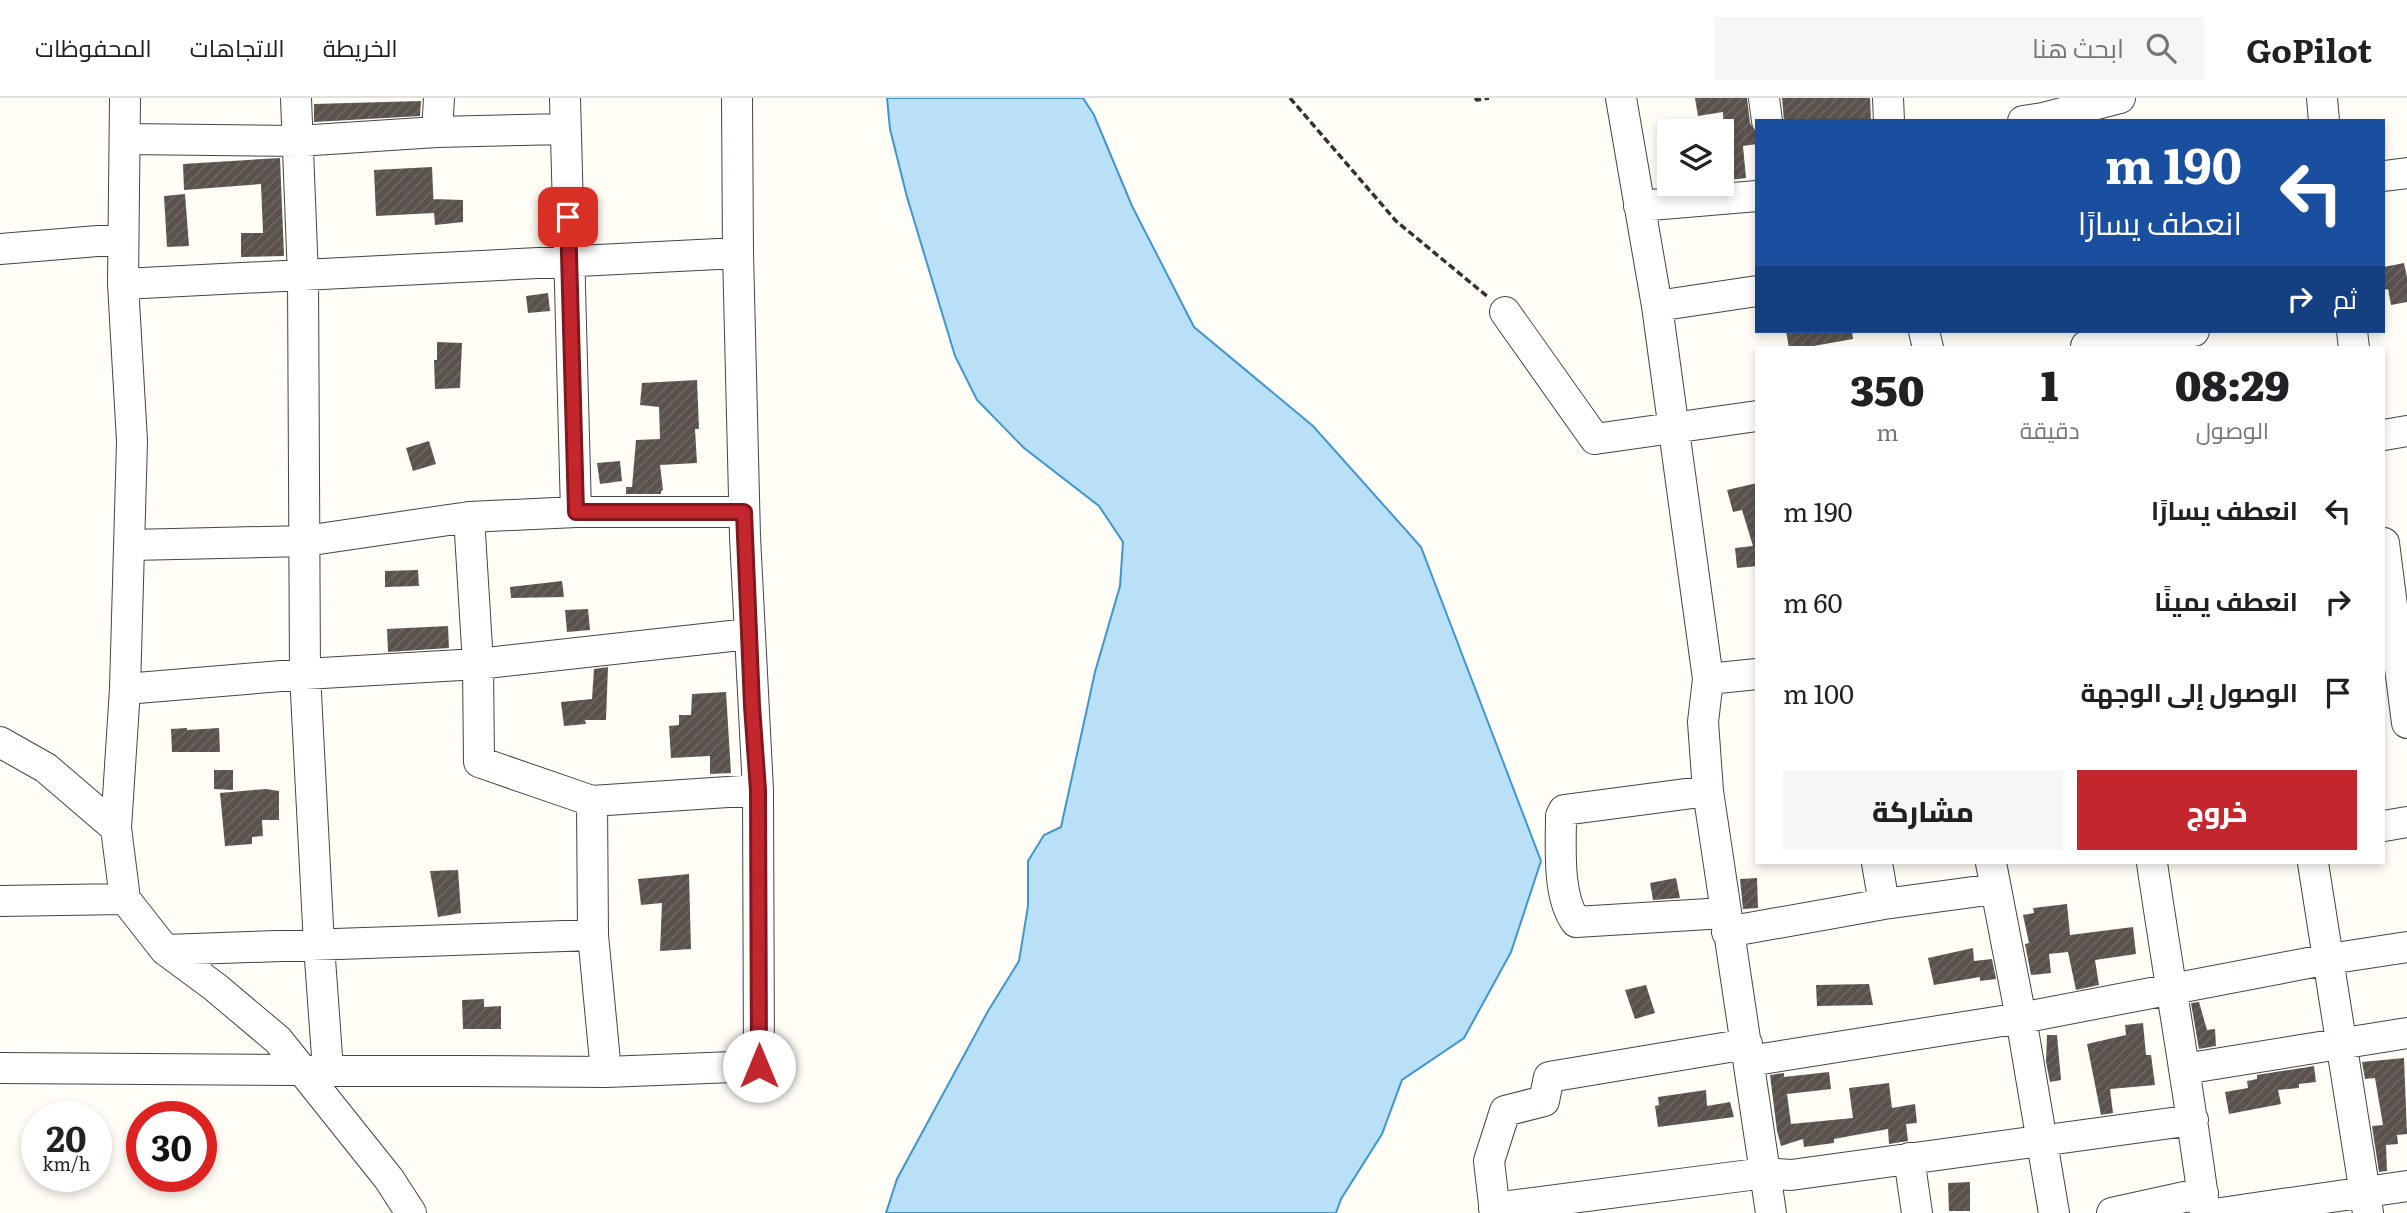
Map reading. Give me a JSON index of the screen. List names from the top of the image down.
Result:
{
  "page": {
    "header": "GoPilot",
    "search": "ابحث هنا",
    "nav": ["الخريطة", "الاتجاهات", "المحفوظات"],
    "turn": ["190 m", "انعطف يسارًا"],
    "then": "ثم",
    "eta": [
      "08:29",
      "الوصول",
      "1",
      "دقيقة",
      "350",
      "m"
    ],
    "list": [
      {
        "name": "انعطف يسارًا",
        "value": "190 m"
      },
      {
        "name": "انعطف يمينًا",
        "value": "60 m"
      },
      {
        "name": "الوصول إلى الوجهة",
        "value": "100 m"
      }
    ],
    "buttons": ["خروج", "مشاركة"],
    "speed": "20 km/h",
    "limit": "30"
  }
}
